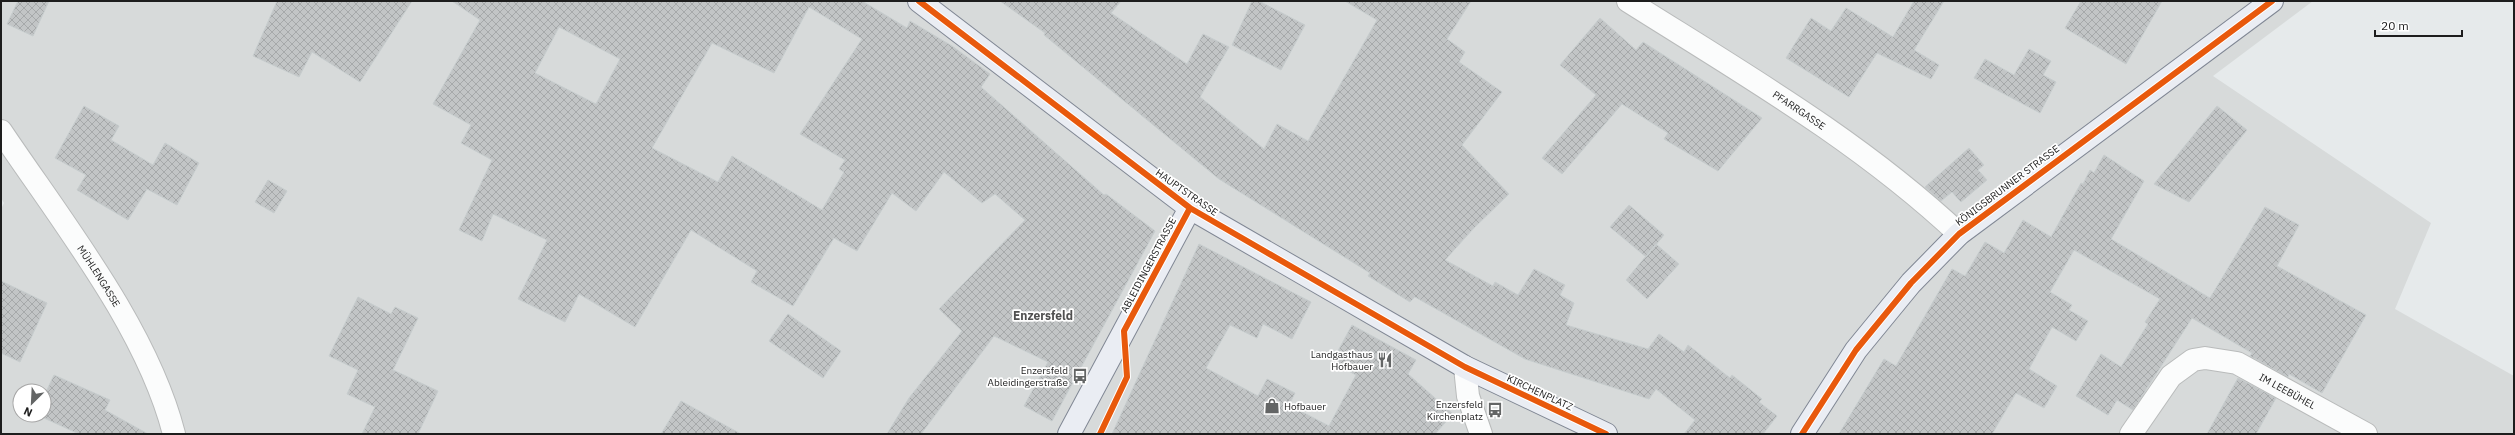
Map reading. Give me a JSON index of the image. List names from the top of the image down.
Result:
{
  "streets": {
    "street": [
      "PFARRGASSE",
      "KÖNIGSBRUNNER STRASSE",
      "HAUPTSTRASSE",
      "ABLEIDINGERSTRASSE",
      "MÜHLENGASSE",
      "IM LEEBÜHEL",
      "KIRCHENPLATZ"
    ]
  },
  "crossings": [
    ["PFARRGASSE", "KÖNIGSBRUNNER STRASSE"],
    ["HAUPTSTRASSE", "ABLEIDINGERSTRASSE"],
    ["HAUPTSTRASSE", "KIRCHENPLATZ"]
  ],
  "districts": ["Enzersfeld"],
  "places": {
    "restaurant": ["Landgasthaus Hofbauer"],
    "bus stop": ["Enzersfeld Ableidingerstraße", "Enzersfeld Kirchenplatz"],
    "shop": ["Hofbauer"]
  },
  "scale_bar": "20 m",
  "north": "bottom left"
}
